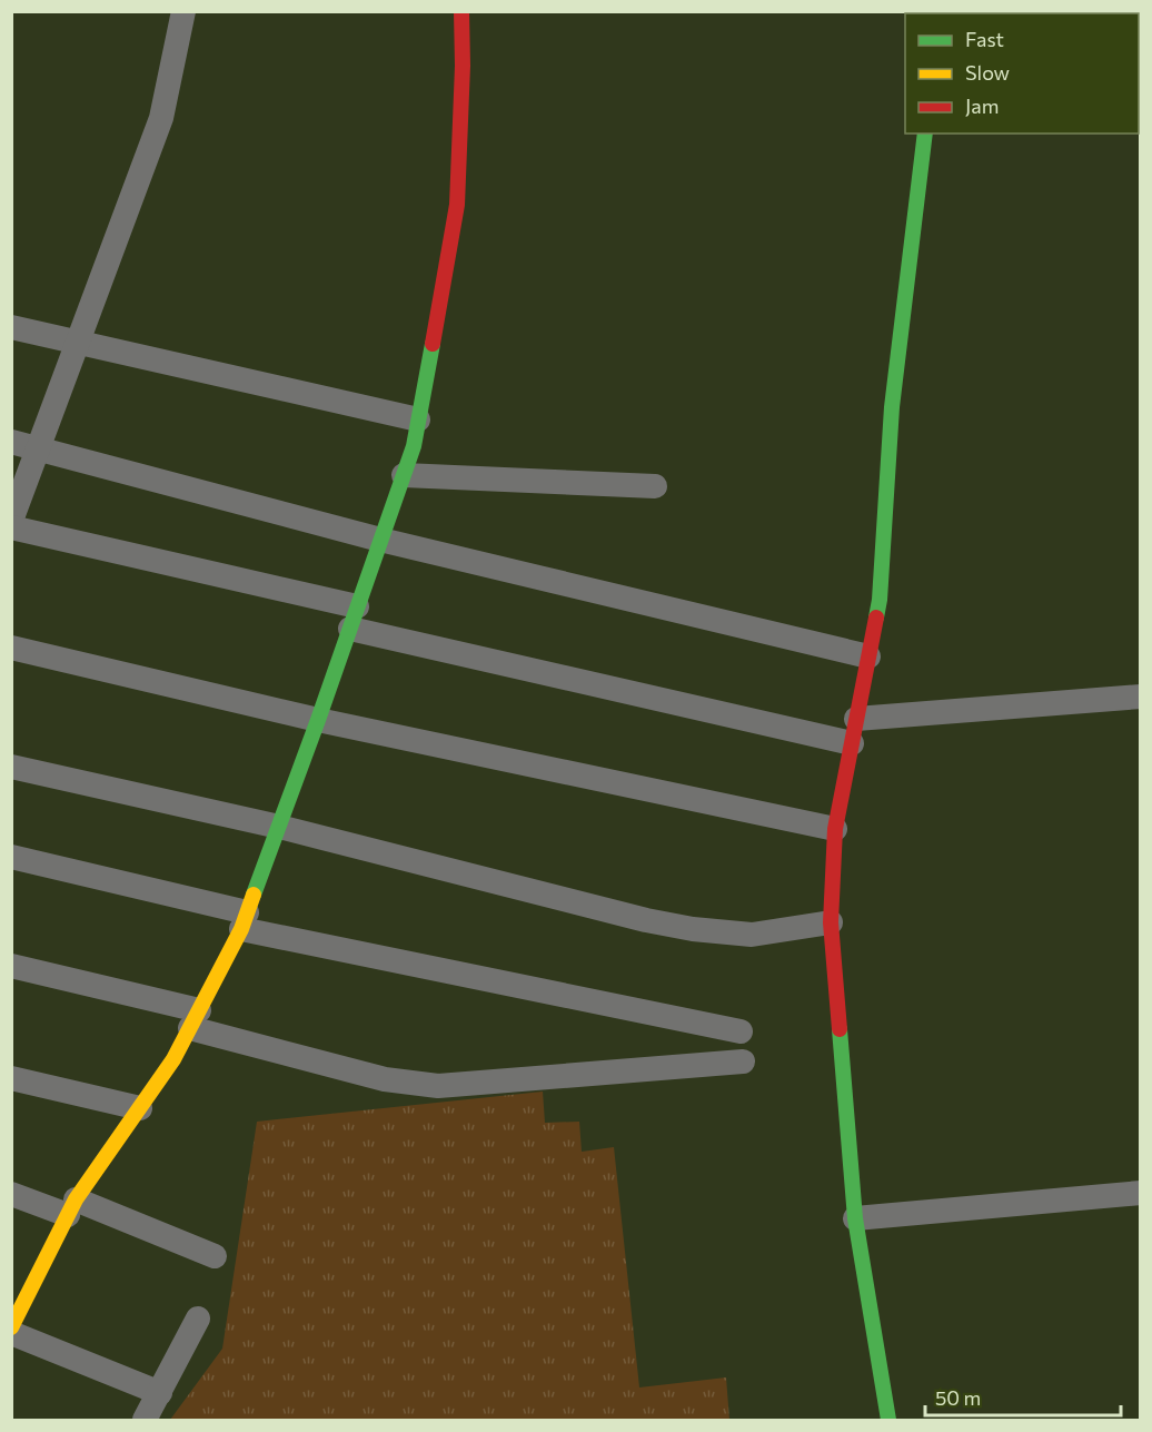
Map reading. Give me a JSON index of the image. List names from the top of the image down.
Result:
{
  "legend": ["Fast", "Slow", "Jam"],
  "scale_bar": "50 m"
}
